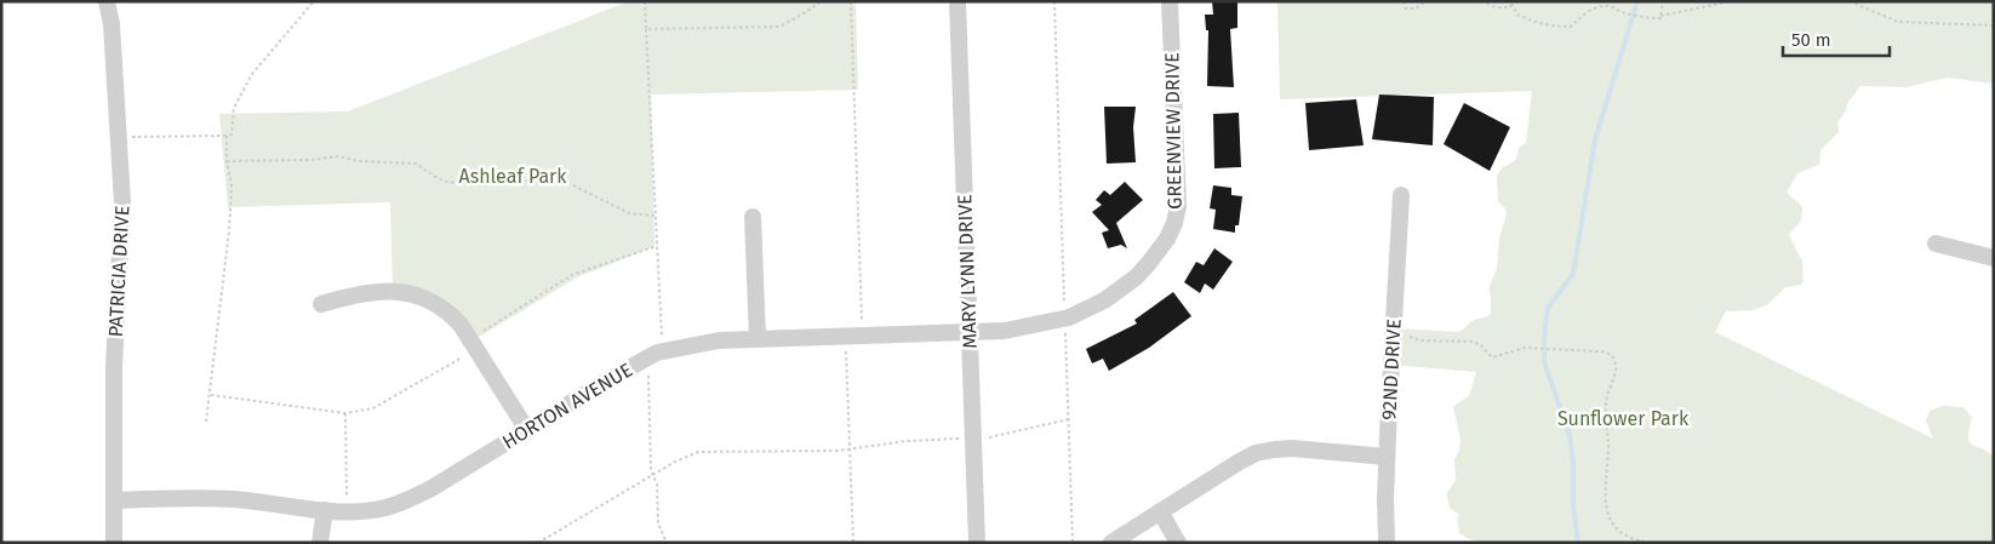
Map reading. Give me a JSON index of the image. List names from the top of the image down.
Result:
{
  "streets": {
    "street": [
      "GREENVIEW DRIVE",
      "PATRICIA DRIVE",
      "MARY LYNN DRIVE",
      "92ND DRIVE",
      "HORTON AVENUE"
    ]
  },
  "crossings": [
    ["GREENVIEW DRIVE", "HORTON AVENUE"],
    ["PATRICIA DRIVE", "HORTON AVENUE"],
    ["MARY LYNN DRIVE", "HORTON AVENUE"]
  ],
  "parks": ["Ashleaf Park", "Sunflower Park"],
  "scale_bar": "50 m"
}
